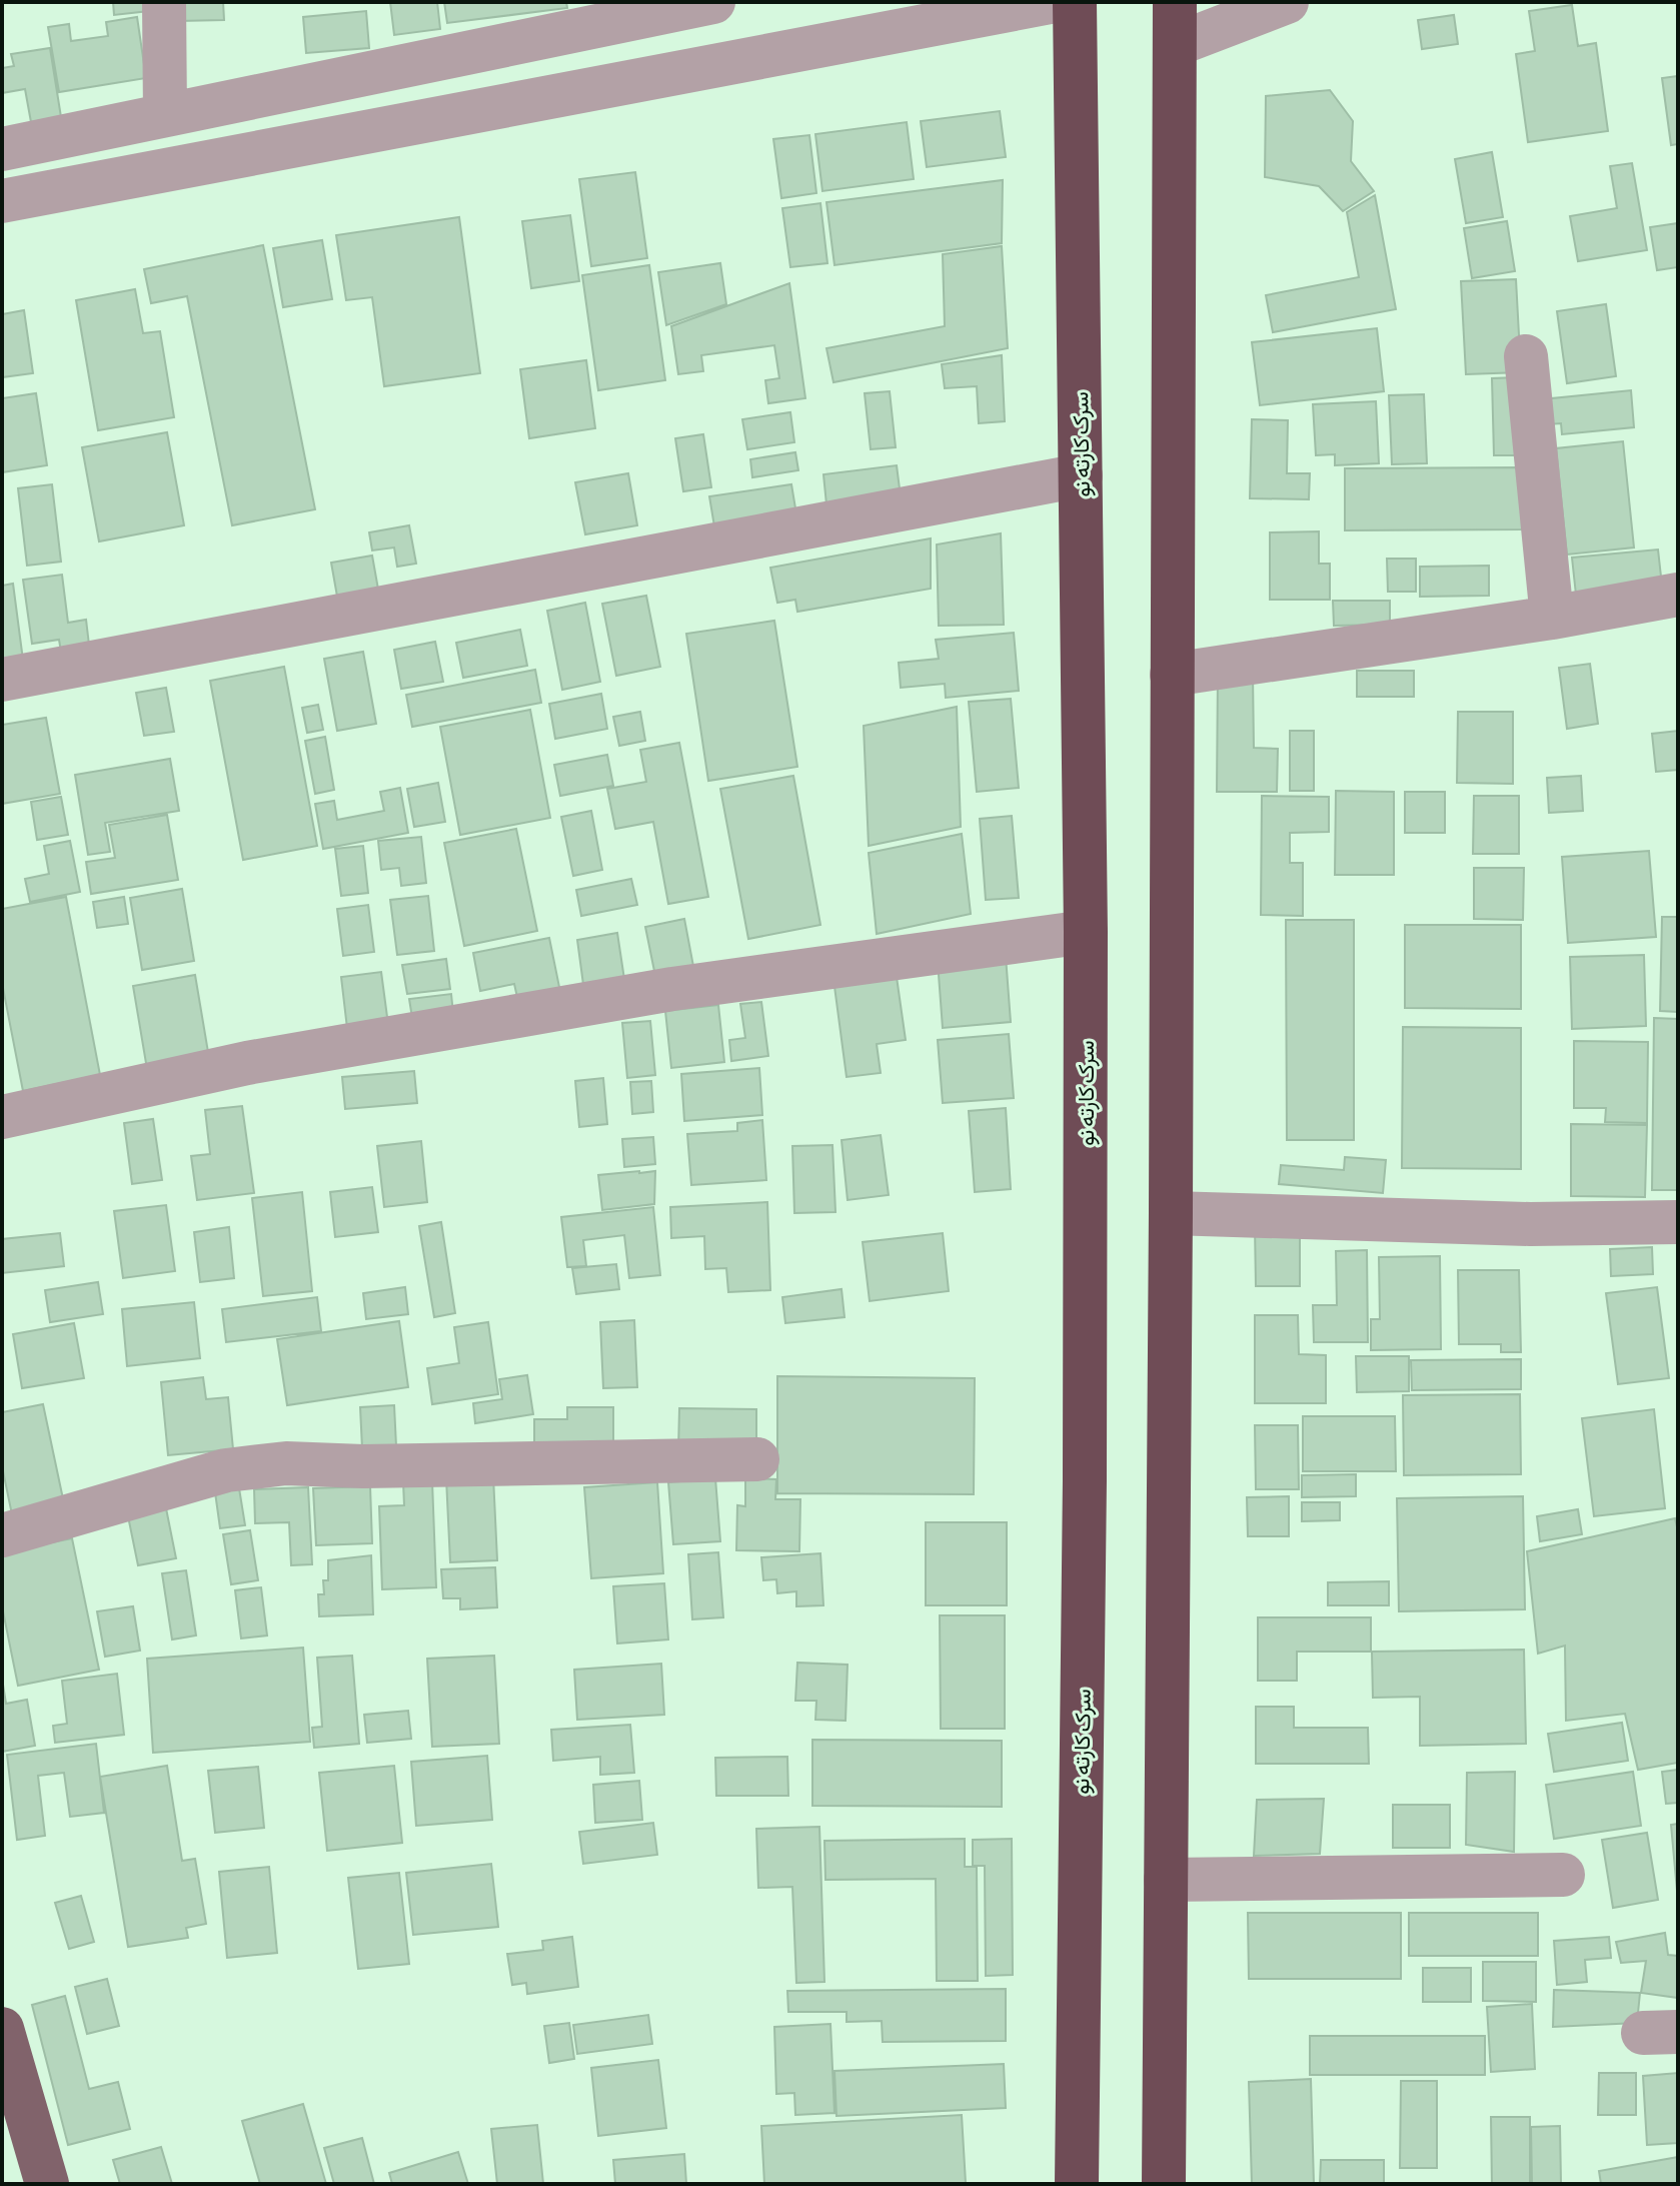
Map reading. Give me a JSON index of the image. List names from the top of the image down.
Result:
{
  "streets": {
    "highway": ["سرک کارته نو"]
  }
}
